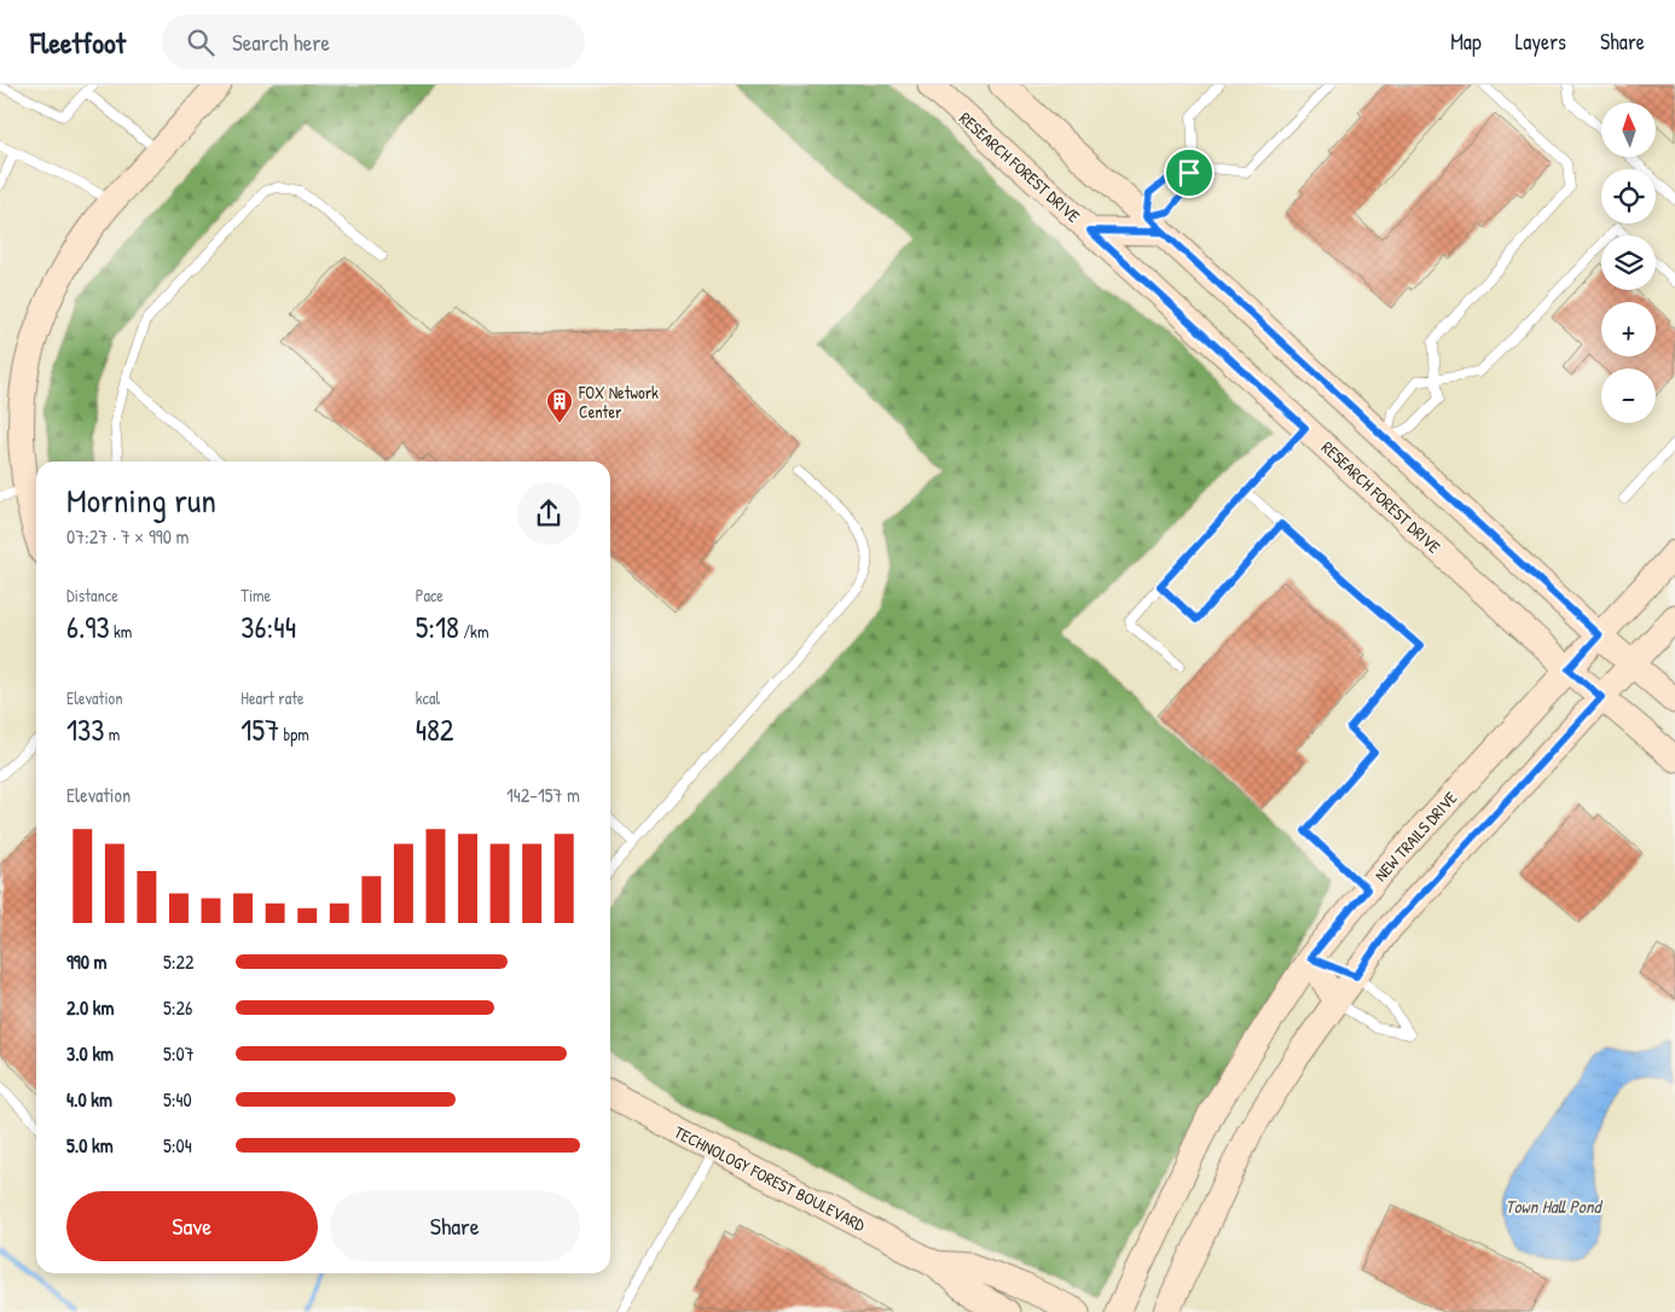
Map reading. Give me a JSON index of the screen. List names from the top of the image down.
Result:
{
  "streets": {
    "street": ["RESEARCH FOREST DRIVE", "NEW TRAILS DRIVE", "TECHNOLOGY FOREST BOULEVARD"]
  },
  "crossings": [
    ["RESEARCH FOREST DRIVE", "NEW TRAILS DRIVE"]
  ],
  "water": ["Town Hall Pond"],
  "places": {
    "building": ["FOX Network Center"]
  },
  "north": "top",
  "page": {
    "header": "Fleetfoot",
    "search": "Search here",
    "nav": ["Map", "Layers", "Share"],
    "map_buttons": ["+", "−"],
    "heading": ["Morning run", "07:27 · 7 × 990 m"],
    "stats": [
      ["Distance", "6.93 km"],
      ["Time", "36:44"],
      ["Pace", "5:18 /km"],
      ["Elevation", "133 m"],
      ["Heart rate", "157 bpm"],
      ["kcal", "482"]
    ],
    "chart": ["Elevation", "142–157 m"],
    "list": [
      {
        "name": "990 m",
        "note": "5:22"
      },
      {
        "name": "2.0 km",
        "note": "5:26"
      },
      {
        "name": "3.0 km",
        "note": "5:07"
      },
      {
        "name": "4.0 km",
        "note": "5:40"
      },
      {
        "name": "5.0 km",
        "note": "5:04"
      }
    ],
    "buttons": ["Save", "Share"]
  }
}
